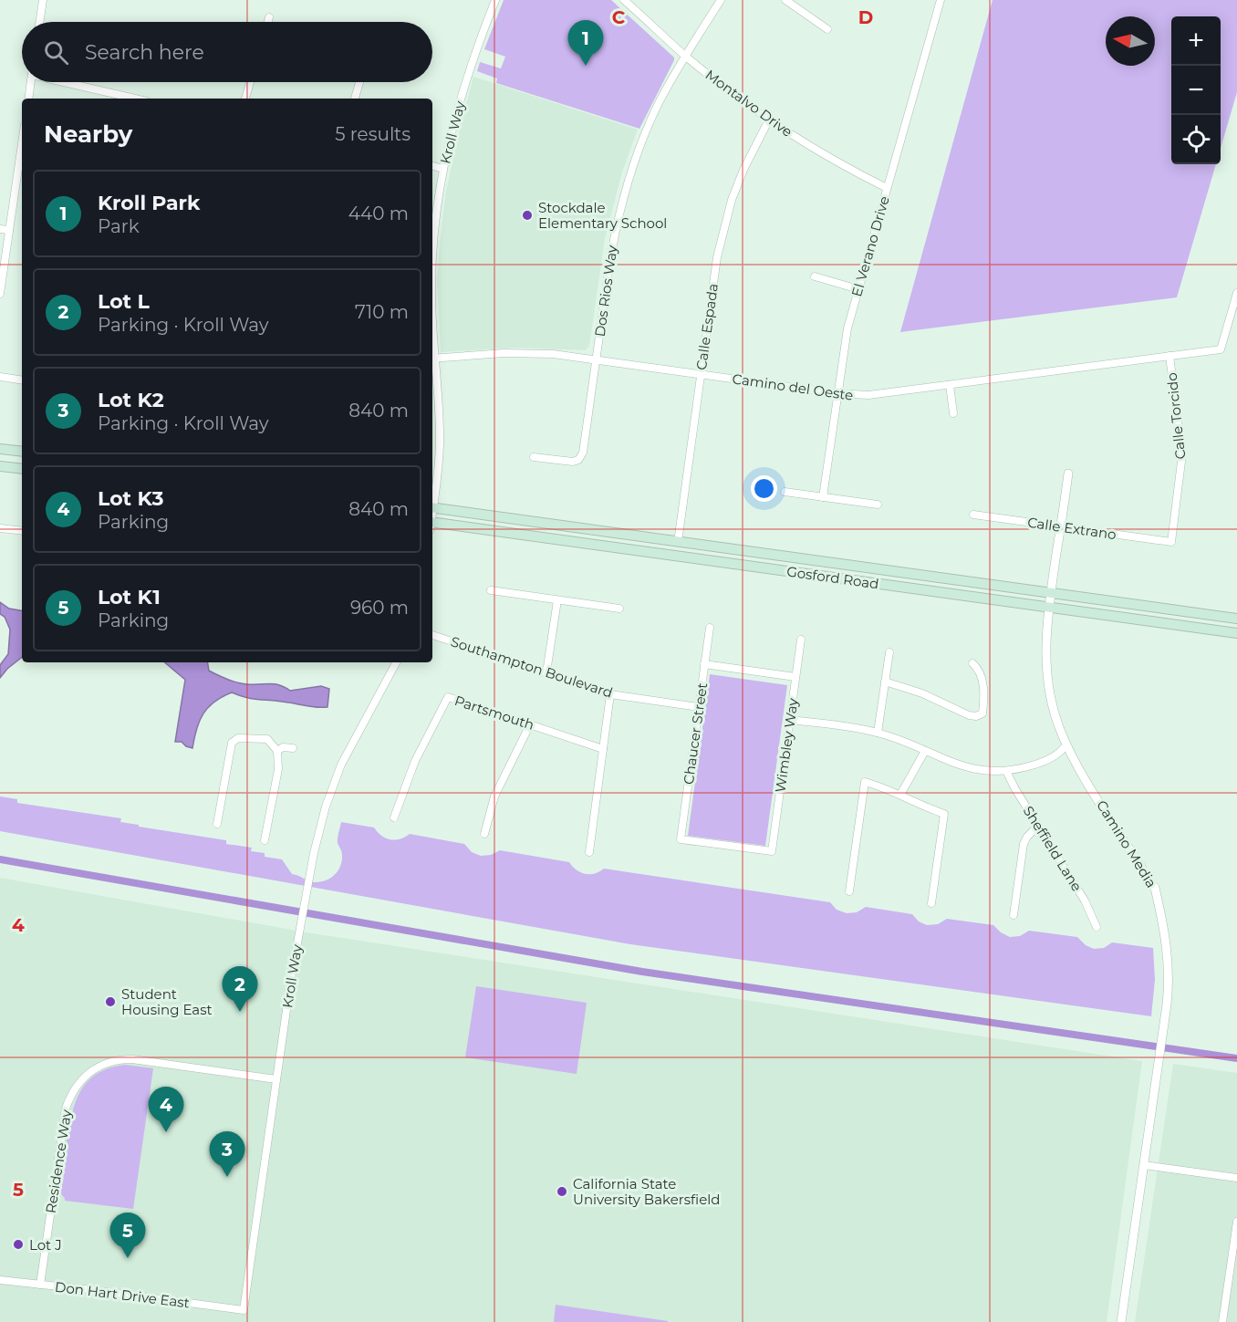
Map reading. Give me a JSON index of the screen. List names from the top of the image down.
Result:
{
  "streets": {
    "main road": ["Gosford Road"],
    "street": [
      "Montalvo Drive",
      "Kroll Way",
      "El Verano Drive",
      "Dos Rios Way",
      "Calle Espada",
      "Camino del Oeste",
      "Calle Torcido",
      "Calle Extrano",
      "Southampton Boulevard",
      "Partsmouth",
      "Chaucer Street",
      "Wimbley Way",
      "Camino Media",
      "Sheffield Lane",
      "Residence Way",
      "Don Hart Drive East"
    ]
  },
  "crossings": [
    ["Montalvo Drive", "El Verano Drive"],
    ["Montalvo Drive", "Dos Rios Way"],
    ["Montalvo Drive", "Calle Espada"],
    ["Kroll Way", "Residence Way"],
    ["Kroll Way", "Don Hart Drive East"],
    ["El Verano Drive", "Camino del Oeste"],
    ["Dos Rios Way", "Camino del Oeste"],
    ["Calle Espada", "Camino del Oeste"],
    ["Calle Espada", "Gosford Road"],
    ["Camino del Oeste", "Calle Torcido"],
    ["Calle Torcido", "Calle Extrano"],
    ["Calle Extrano", "Camino Media"],
    ["Gosford Road", "Camino Media"],
    ["Southampton Boulevard", "Chaucer Street"],
    ["Chaucer Street", "Wimbley Way"],
    ["Residence Way", "Don Hart Drive East"]
  ],
  "places": [
    "Stockdale Elementary School",
    "Student Housing East",
    "California State University Bakersfield",
    "Lot J"
  ],
  "north": "left",
  "page": {
    "map_buttons": ["+", "−"],
    "pins": [
      "1",
      "2",
      "4",
      "3",
      "5"
    ],
    "search": "Search here",
    "heading": ["Nearby", "5 results"],
    "list": [
      {
        "mark": "1",
        "name": "Kroll Park",
        "note": "Park",
        "value": "440 m"
      },
      {
        "mark": "2",
        "name": "Lot L",
        "note": "Parking · Kroll Way",
        "value": "710 m"
      },
      {
        "mark": "3",
        "name": "Lot K2",
        "note": "Parking · Kroll Way",
        "value": "840 m"
      },
      {
        "mark": "4",
        "name": "Lot K3",
        "note": "Parking",
        "value": "840 m"
      },
      {
        "mark": "5",
        "name": "Lot K1",
        "note": "Parking",
        "value": "960 m"
      }
    ]
  },
  "grid": {
    "columns": ["C", "D"],
    "rows": ["4", "5"]
  }
}
